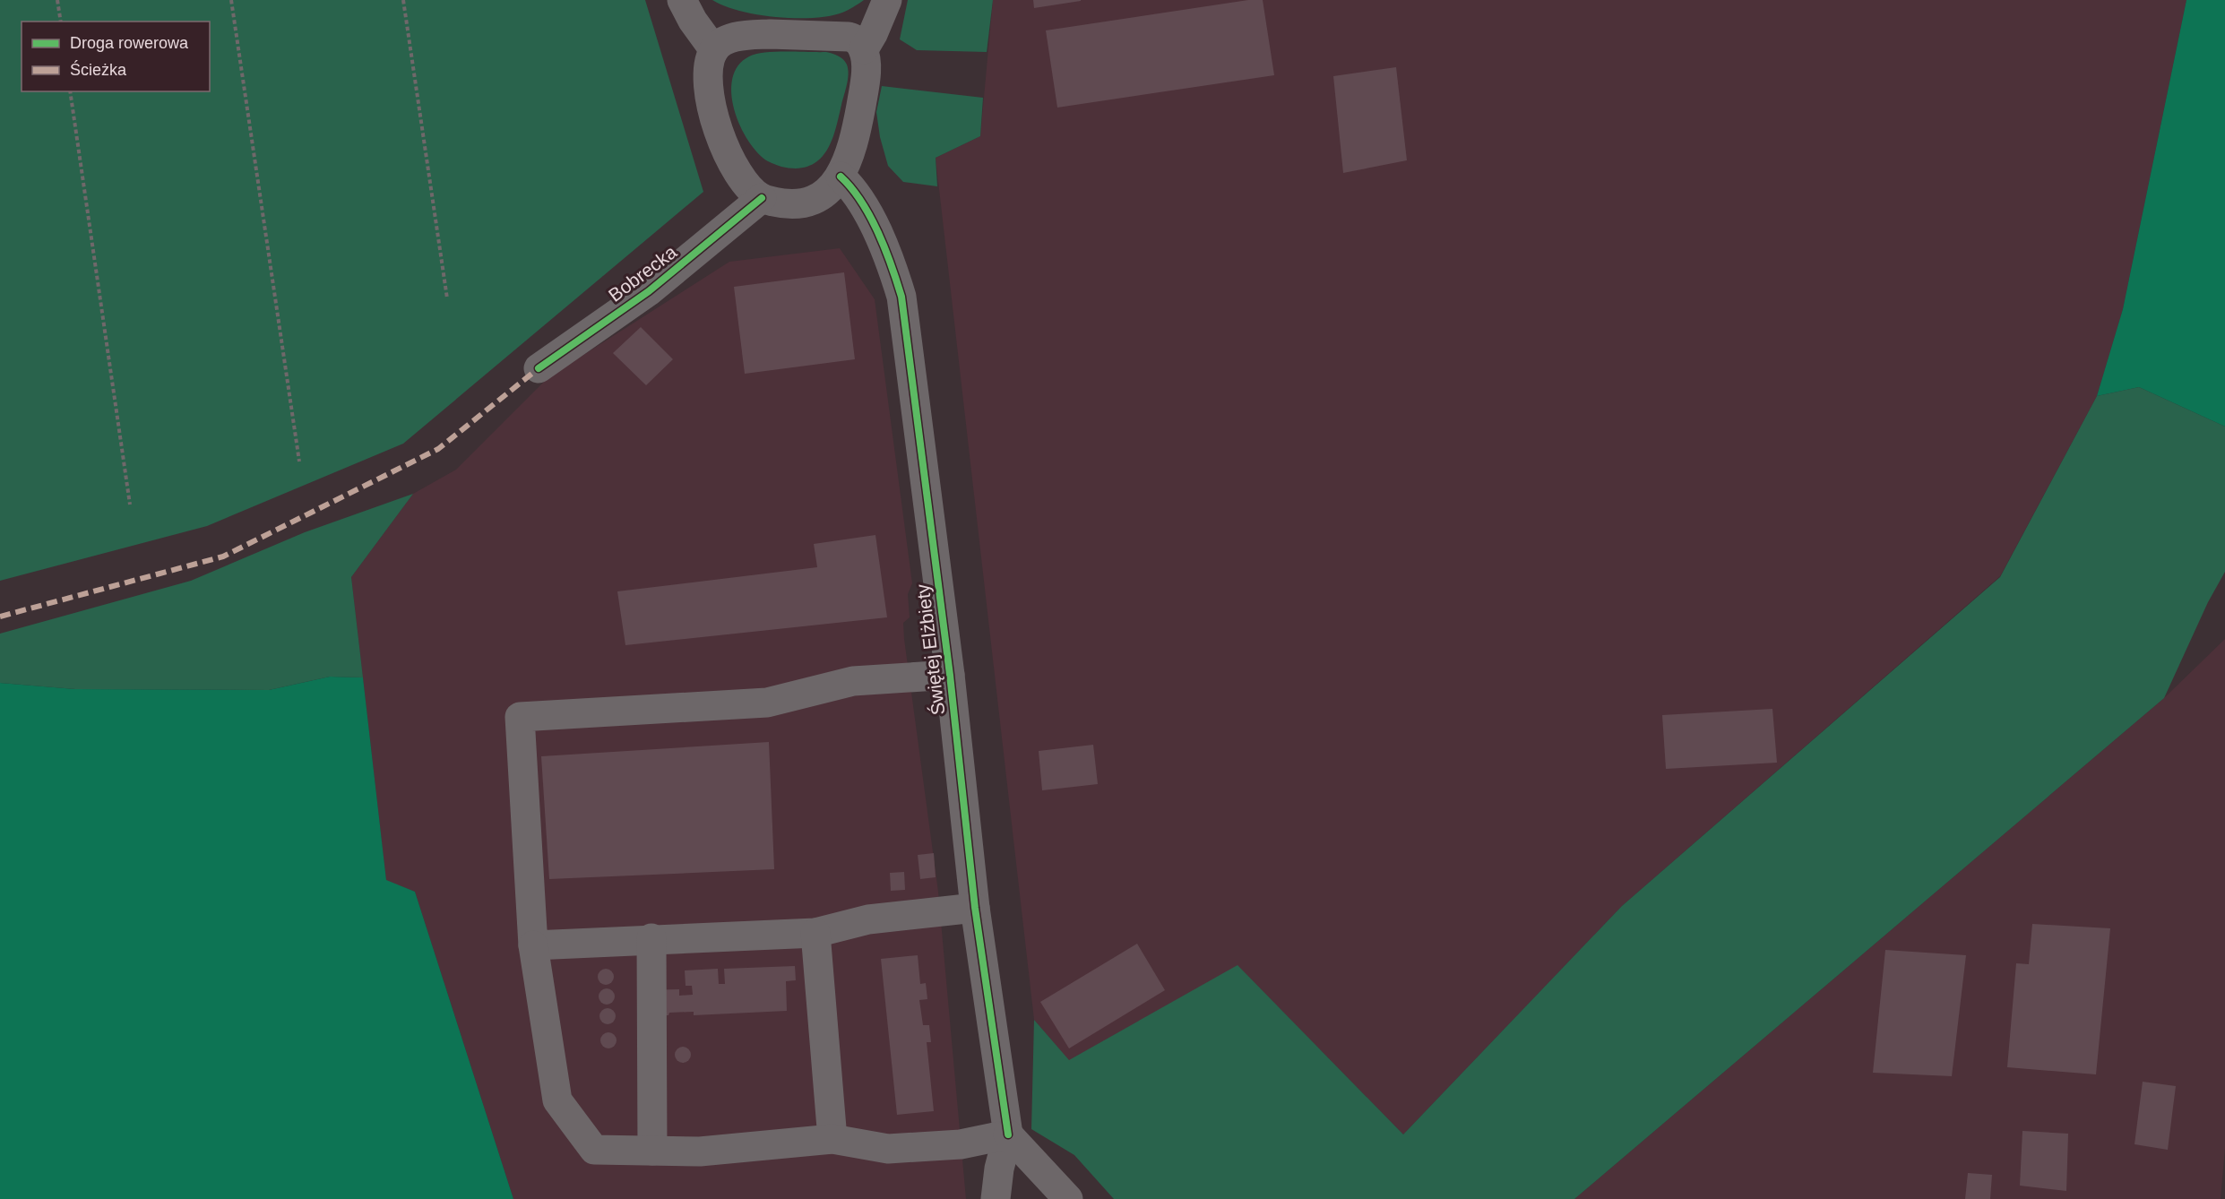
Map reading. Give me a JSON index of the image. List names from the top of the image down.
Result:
{
  "streets": {
    "street": ["Bobrecka", "Świętej Elżbiety"]
  },
  "crossings": [
    ["Bobrecka", "Świętej Elżbiety"]
  ],
  "legend": ["Droga rowerowa", "Ścieżka"]
}
